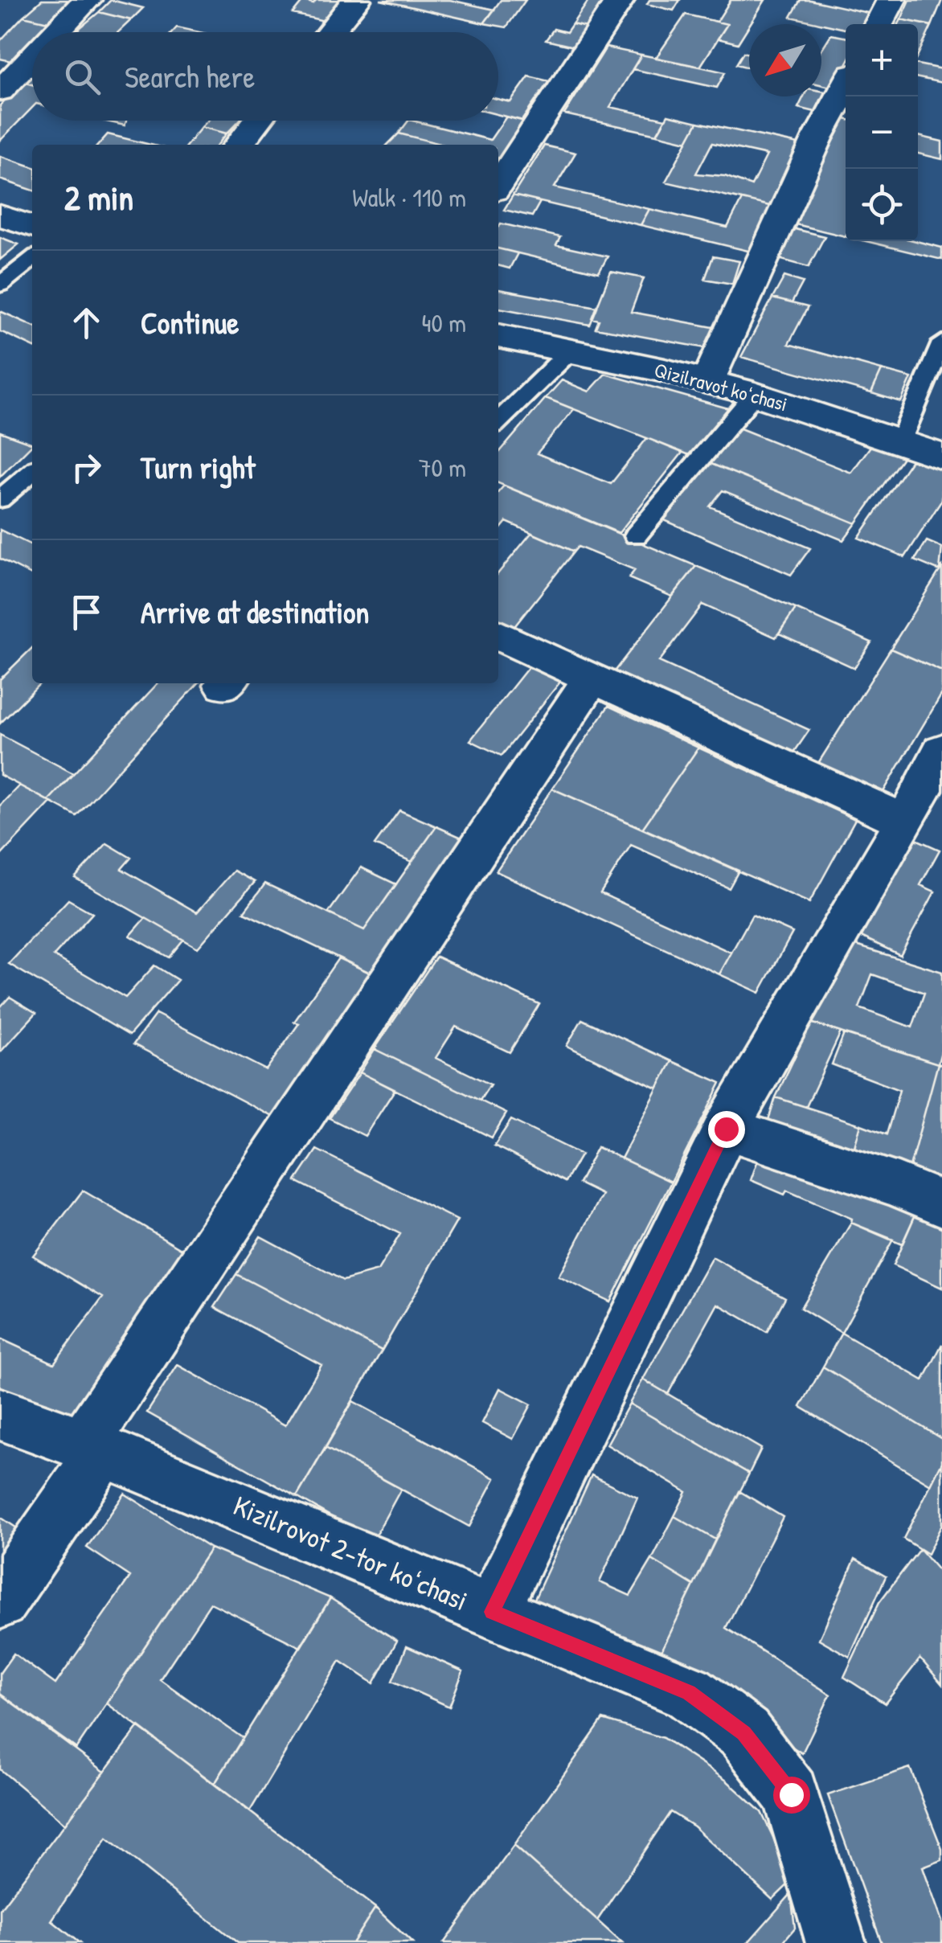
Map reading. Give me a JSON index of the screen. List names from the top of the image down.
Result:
{
  "streets": {
    "street": ["Qizilravot koʻchasi", "Kizilrovot 2-tor koʻchasi"]
  },
  "north": "bottom left",
  "page": {
    "map_buttons": ["+", "−"],
    "search": "Search here",
    "heading": ["2 min", "Walk · 110 m"],
    "list": [
      ["Continue", "40 m"],
      ["Turn right", "70 m"],
      "Arrive at destination"
    ]
  }
}
